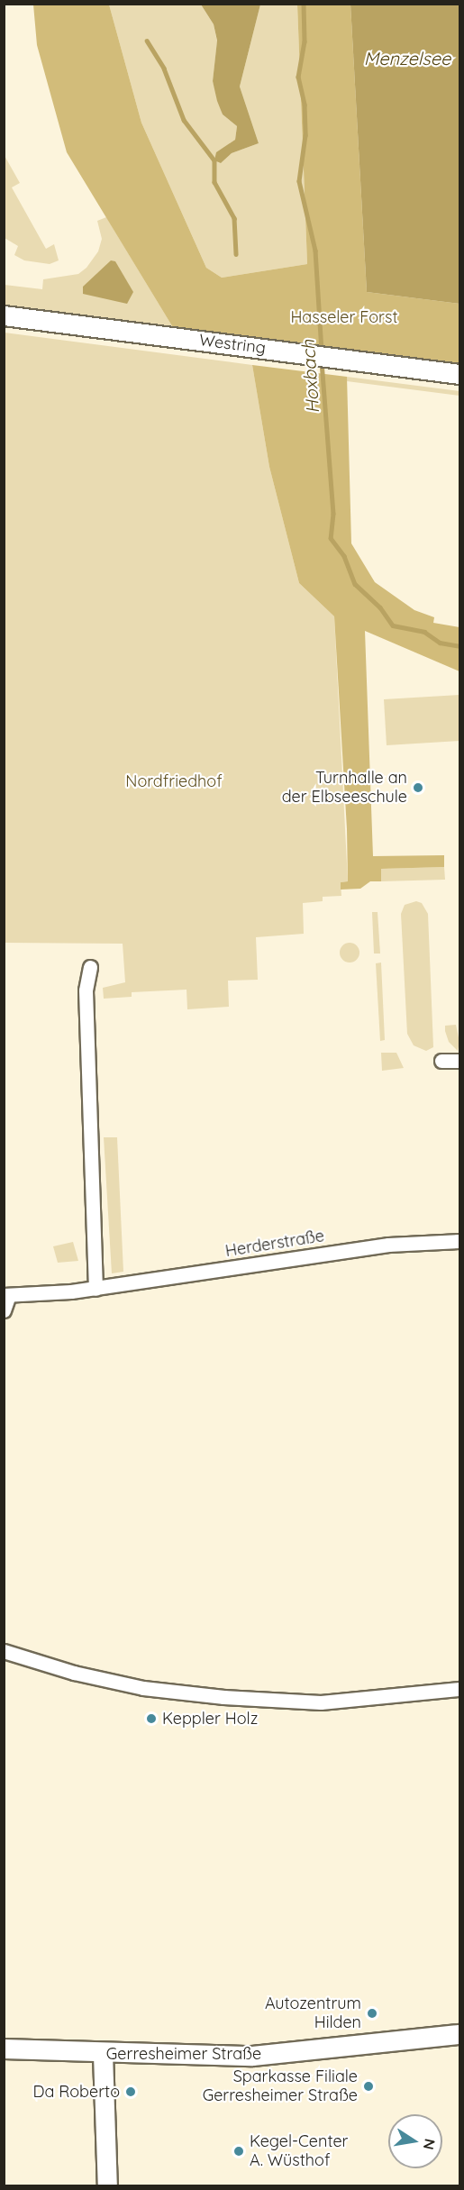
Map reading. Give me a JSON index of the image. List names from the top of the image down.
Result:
{
  "streets": {
    "street": ["Westring", "Herderstraße", "Gerresheimer Straße"]
  },
  "water": ["Menzelsee", "Hoxbach"],
  "parks": ["Hasseler Forst", "Nordfriedhof"],
  "places": [
    "Turnhalle an der Elbseeschule",
    "Keppler Holz",
    "Autozentrum Hilden",
    "Sparkasse Filiale Gerresheimer Straße",
    "Da Roberto",
    "Kegel-Center A. Wüsthof"
  ],
  "north": "right"
}
